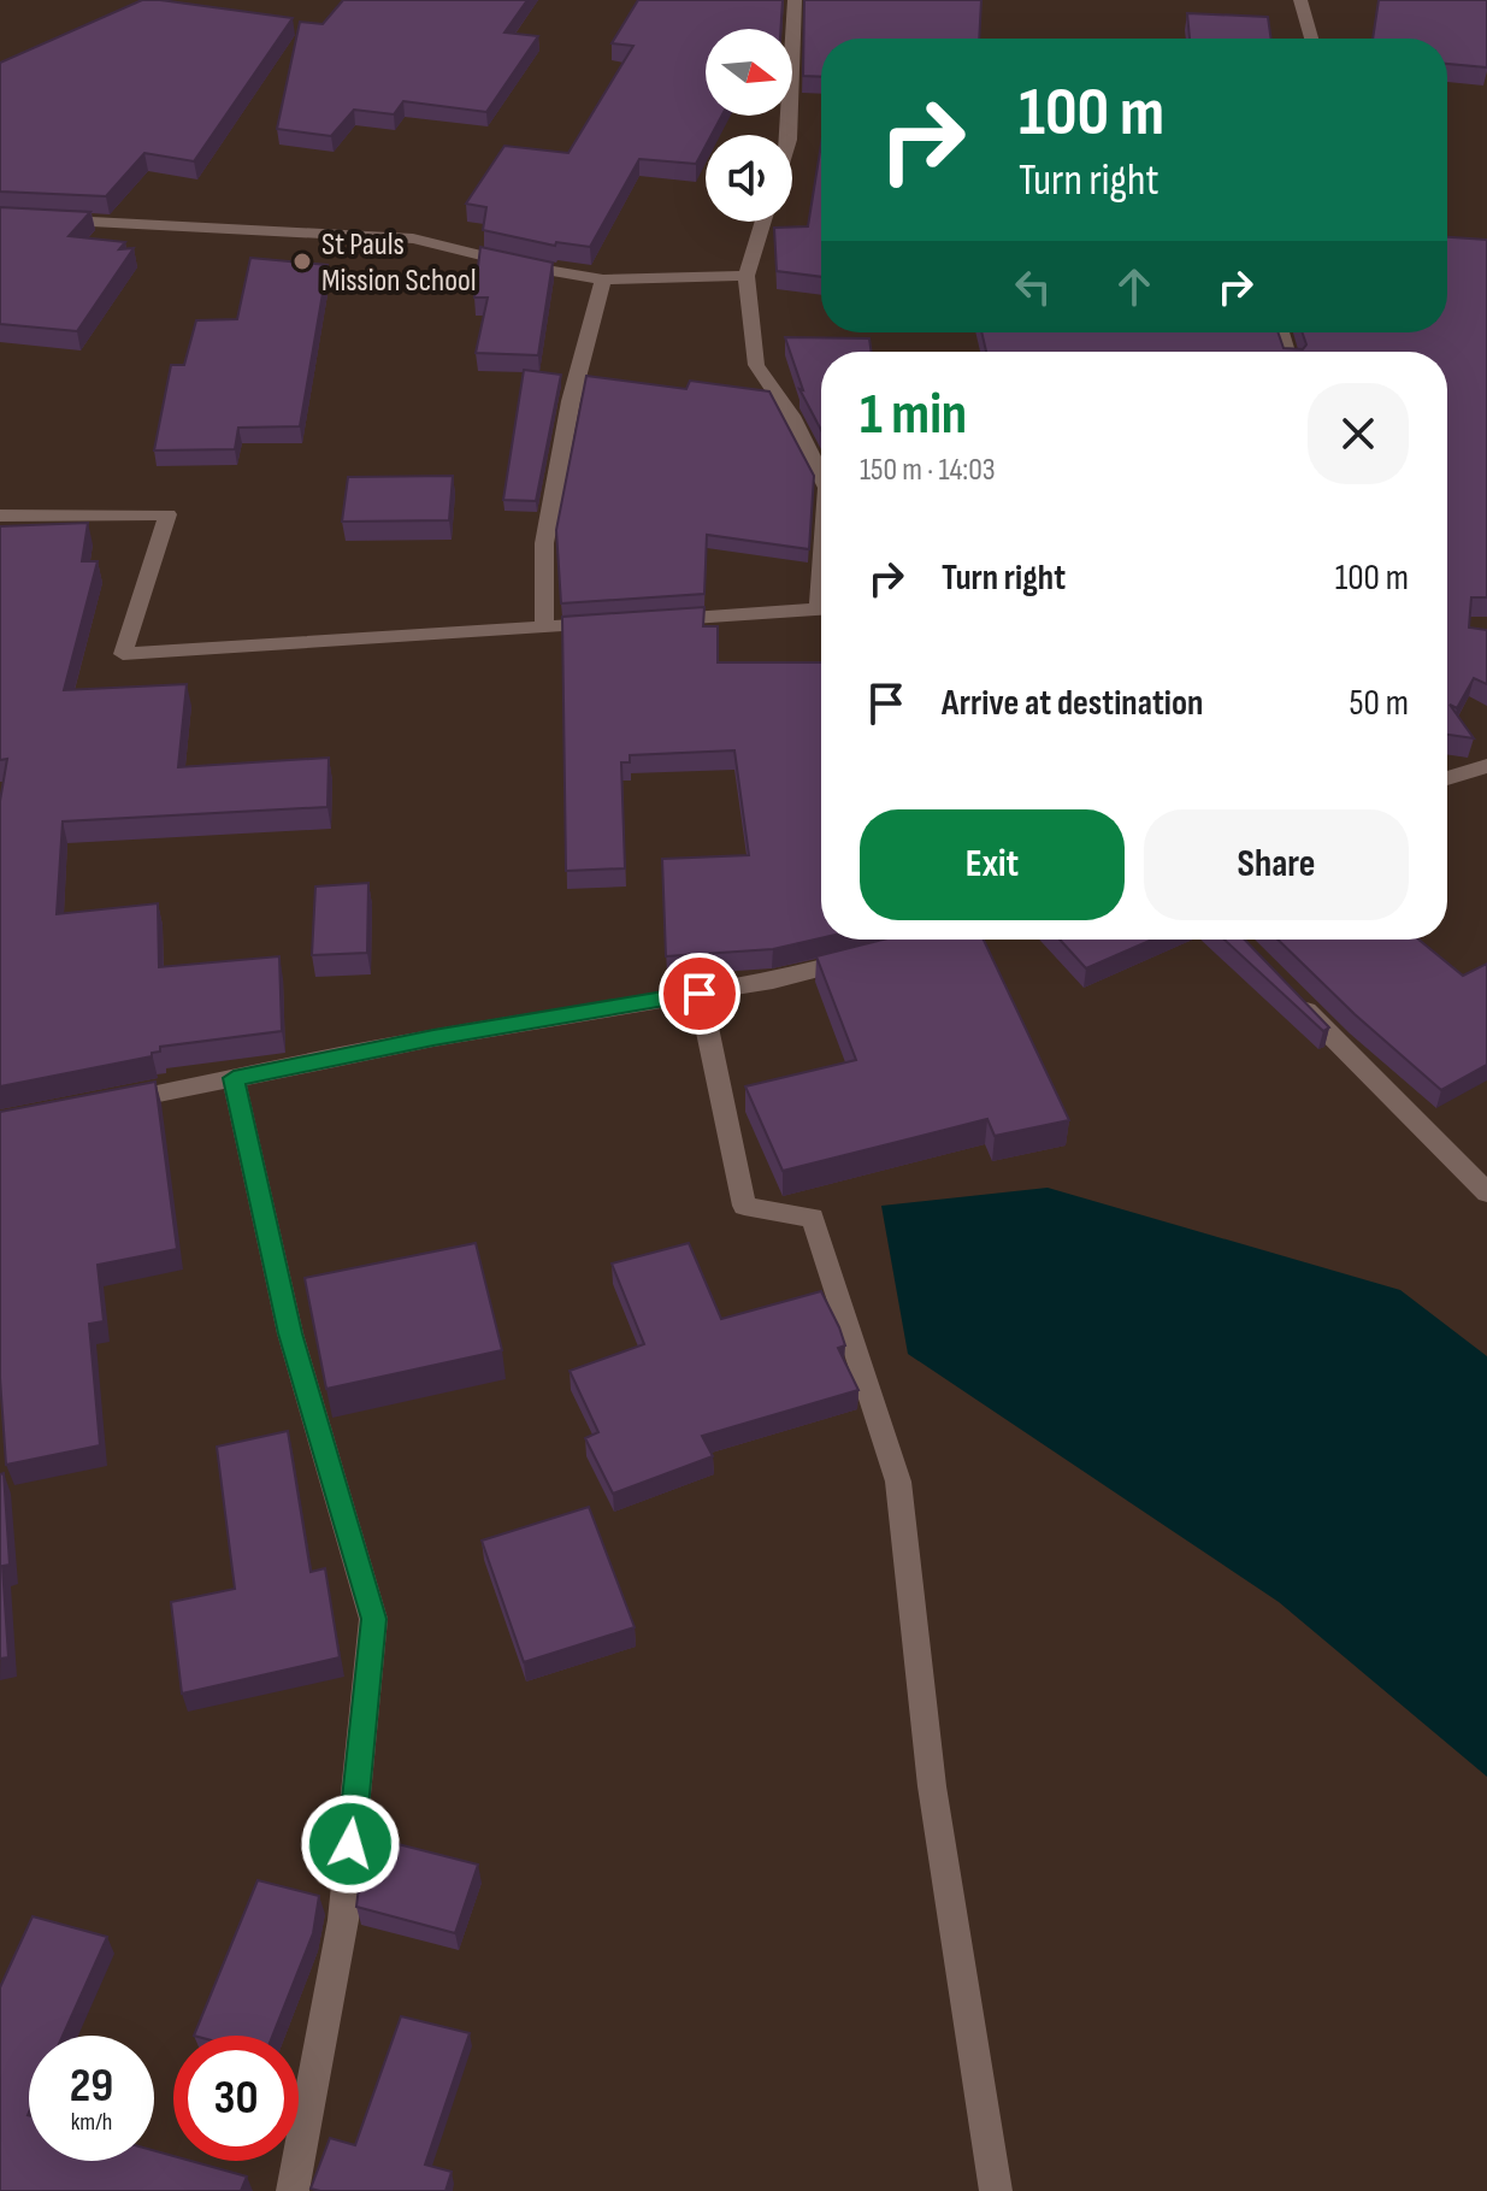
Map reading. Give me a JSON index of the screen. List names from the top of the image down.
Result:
{
  "places": ["St Pauls Mission School"],
  "north": "right",
  "page": {
    "turn": ["100 m", "Turn right"],
    "heading": ["1 min", "150 m · 14:03"],
    "list": [
      {
        "name": "Turn right",
        "value": "100 m"
      },
      {
        "name": "Arrive at destination",
        "value": "50 m"
      }
    ],
    "buttons": ["Exit", "Share"],
    "speed": "29 km/h",
    "limit": "30"
  }
}
